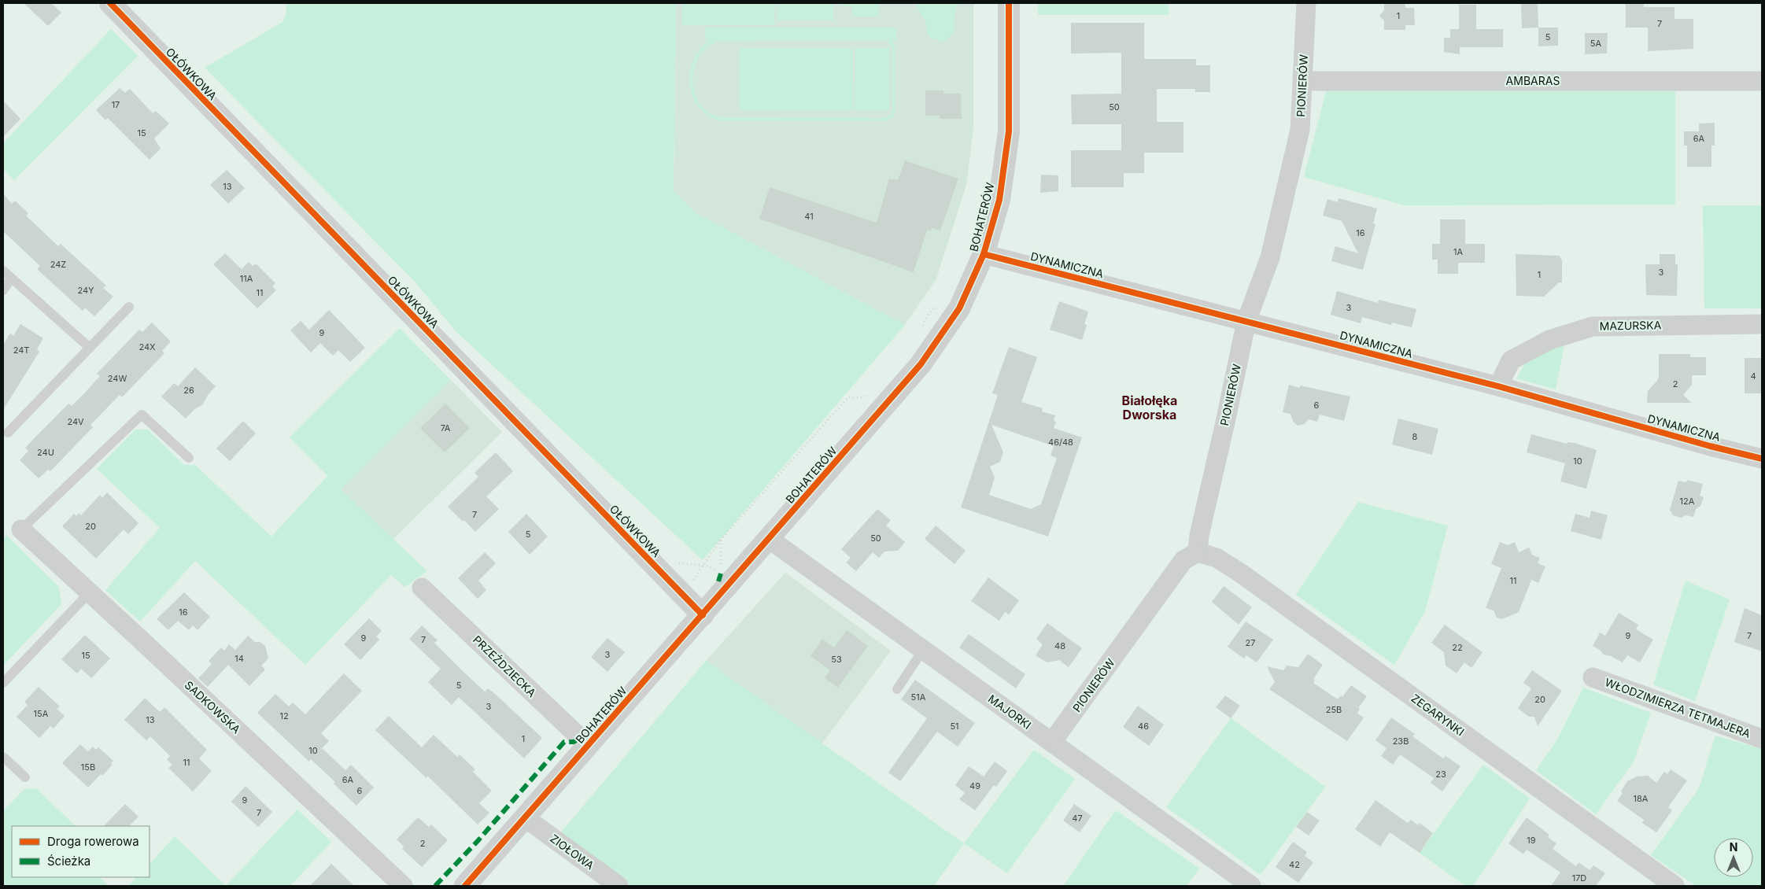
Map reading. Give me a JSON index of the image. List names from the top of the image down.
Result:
{
  "streets": {
    "street": [
      "OŁÓWKOWA",
      "AMBARAS",
      "PIONIERÓW",
      "BOHATERÓW",
      "DYNAMICZNA",
      "MAZURSKA",
      "PRZEŹDZIECKA",
      "SADKOWSKA",
      "WŁODZIMIERZA TETMAJERA",
      "MAJORKI",
      "ZEGARYNKI",
      "ZIOŁOWA"
    ]
  },
  "crossings": [
    ["OŁÓWKOWA", "BOHATERÓW"],
    ["AMBARAS", "PIONIERÓW"],
    ["PIONIERÓW", "DYNAMICZNA"],
    ["PIONIERÓW", "MAJORKI"],
    ["PIONIERÓW", "ZEGARYNKI"],
    ["BOHATERÓW", "DYNAMICZNA"],
    ["BOHATERÓW", "PRZEŹDZIECKA"],
    ["BOHATERÓW", "MAJORKI"],
    ["BOHATERÓW", "ZIOŁOWA"],
    ["DYNAMICZNA", "MAZURSKA"]
  ],
  "districts": ["Białołęka Dworska"],
  "house_numbers": [
    "1",
    "7",
    "5",
    "5A",
    "17",
    "50",
    "15",
    "6A",
    "13",
    "41",
    "16",
    "1A",
    "24Z",
    "3",
    "1",
    "11A",
    "24Y",
    "11",
    "3",
    "9",
    "24X",
    "24T",
    "4",
    "24W",
    "2",
    "26",
    "6",
    "24V",
    "7A",
    "8",
    "46/48",
    "24U",
    "10",
    "12A",
    "7",
    "20",
    "5",
    "50",
    "11",
    "16",
    "9",
    "7",
    "9",
    "7",
    "27",
    "48",
    "22",
    "3",
    "15",
    "14",
    "53",
    "5",
    "51A",
    "20",
    "3",
    "25B",
    "15A",
    "12",
    "13",
    "51",
    "46",
    "1",
    "23B",
    "10",
    "11",
    "15B",
    "23",
    "6A",
    "49",
    "6",
    "18A",
    "9",
    "7",
    "47",
    "19",
    "2",
    "42",
    "17D"
  ],
  "legend": ["Droga rowerowa", "Ścieżka"],
  "north": "top"
}
